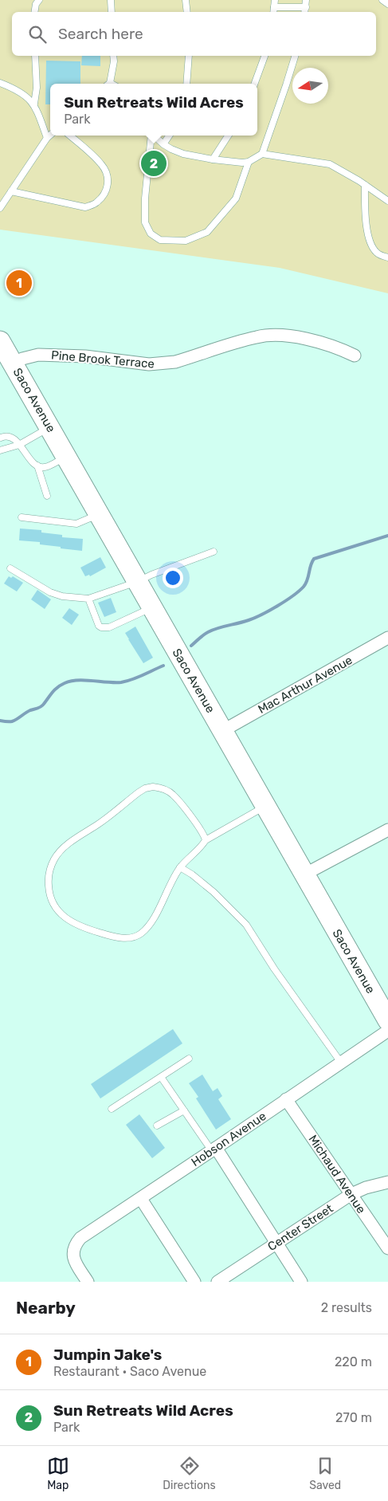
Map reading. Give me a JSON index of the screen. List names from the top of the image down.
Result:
{
  "streets": {
    "main road": ["Saco Avenue"],
    "street": [
      "Pine Brook Terrace",
      "Mac Arthur Avenue",
      "Hobson Avenue",
      "Michaud Avenue",
      "Center Street"
    ]
  },
  "crossings": [
    ["Pine Brook Terrace", "Saco Avenue"],
    ["Saco Avenue", "Mac Arthur Avenue"],
    ["Hobson Avenue", "Michaud Avenue"],
    ["Michaud Avenue", "Center Street"]
  ],
  "north": "left",
  "page": {
    "search": "Search here",
    "popup": ["Sun Retreats Wild Acres", "Park"],
    "pins": ["2", "1"],
    "heading": ["Nearby", "2 results"],
    "list": [
      {
        "mark": "1",
        "name": "Jumpin Jake's",
        "note": "Restaurant · Saco Avenue",
        "value": "220 m"
      },
      {
        "mark": "2",
        "name": "Sun Retreats Wild Acres",
        "note": "Park",
        "value": "270 m"
      }
    ],
    "nav": ["Map", "Directions", "Saved"]
  }
}
